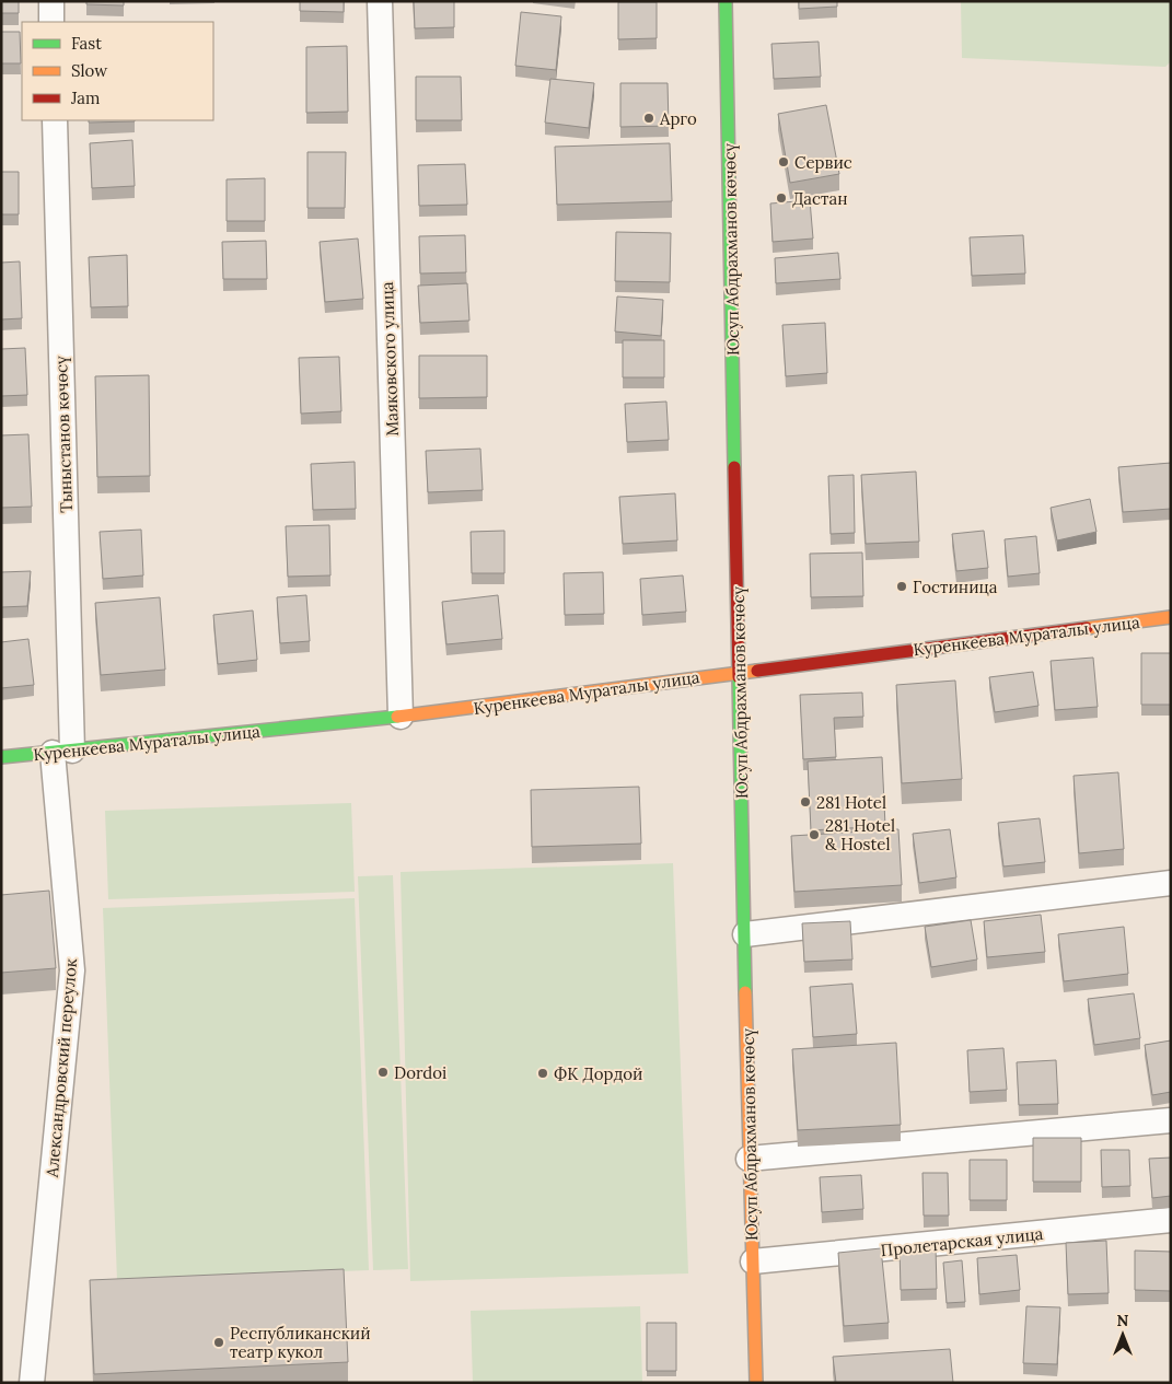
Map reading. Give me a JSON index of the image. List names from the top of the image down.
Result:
{
  "streets": {
    "main road": ["Юсуп Абдрахманов көчөсү", "Куренкеева Мураталы улица"],
    "street": [
      "Маяковского улица",
      "Тыныстанов көчөсү",
      "Александровский переулок",
      "Пролетарская улица"
    ]
  },
  "crossings": [
    ["Юсуп Абдрахманов көчөсү", "Куренкеева Мураталы улица"],
    ["Юсуп Абдрахманов көчөсү", "Пролетарская улица"],
    ["Маяковского улица", "Куренкеева Мураталы улица"],
    ["Тыныстанов көчөсү", "Куренкеева Мураталы улица"],
    ["Тыныстанов көчөсү", "Александровский переулок"],
    ["Куренкеева Мураталы улица", "Александровский переулок"]
  ],
  "places": [
    "Арго",
    "Сервис",
    "Дастан",
    "Гостиница",
    "281 Hotel",
    "281 Hotel & Hostel",
    "Dordoi",
    "ФК Дордой",
    "Республиканский театр кукол"
  ],
  "legend": ["Fast", "Slow", "Jam"],
  "north": "top"
}
